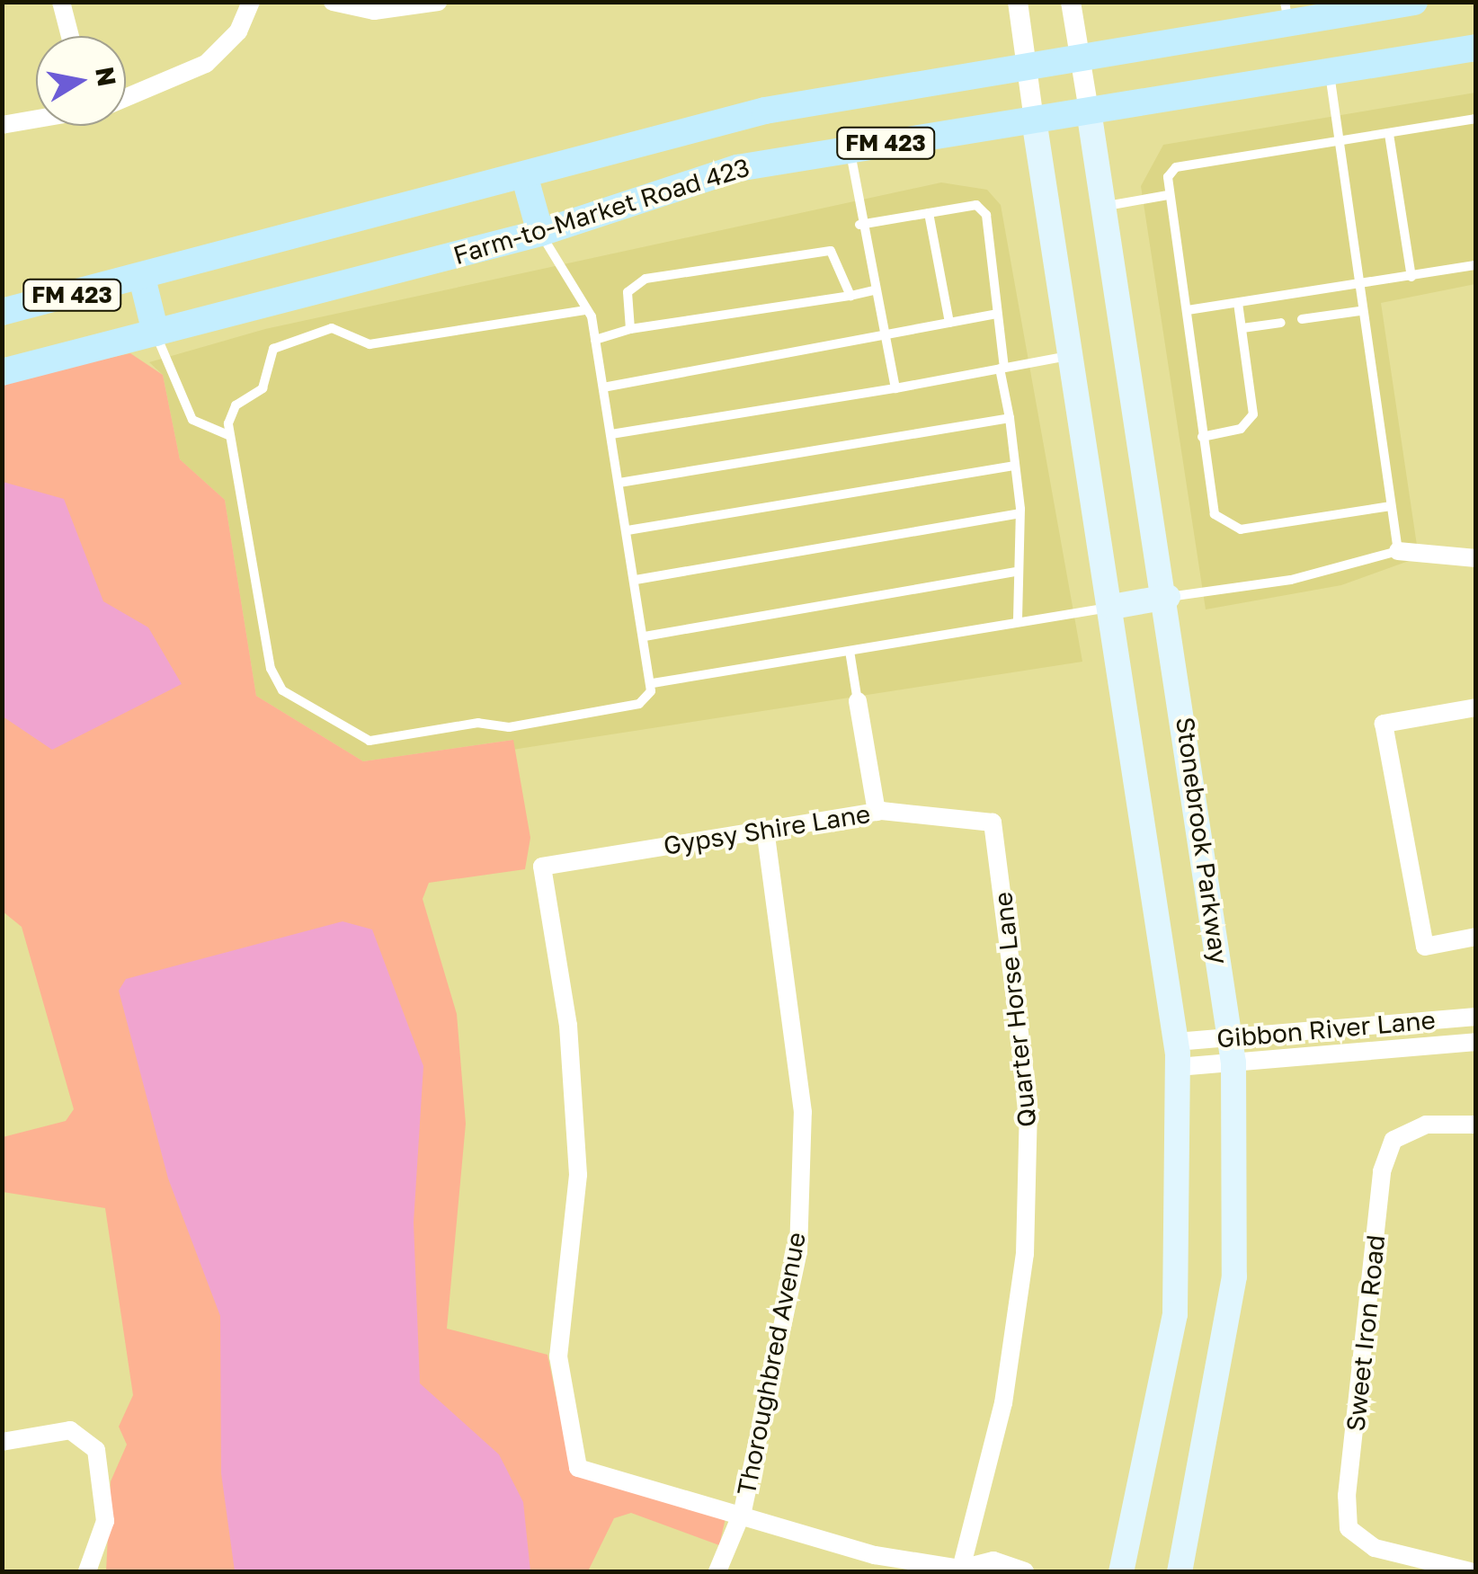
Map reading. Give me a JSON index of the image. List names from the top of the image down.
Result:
{
  "streets": {
    "main road": ["FM 423", "Farm-to-Market Road 423", "Stonebrook Parkway"],
    "street": [
      "Gypsy Shire Lane",
      "Quarter Horse Lane",
      "Gibbon River Lane",
      "Sweet Iron Road",
      "Thoroughbred Avenue"
    ]
  },
  "crossings": [
    ["Farm-to-Market Road 423", "Stonebrook Parkway"],
    ["Gypsy Shire Lane", "Quarter Horse Lane"],
    ["Gypsy Shire Lane", "Thoroughbred Avenue"],
    ["Stonebrook Parkway", "Gibbon River Lane"]
  ],
  "north": "right"
}
